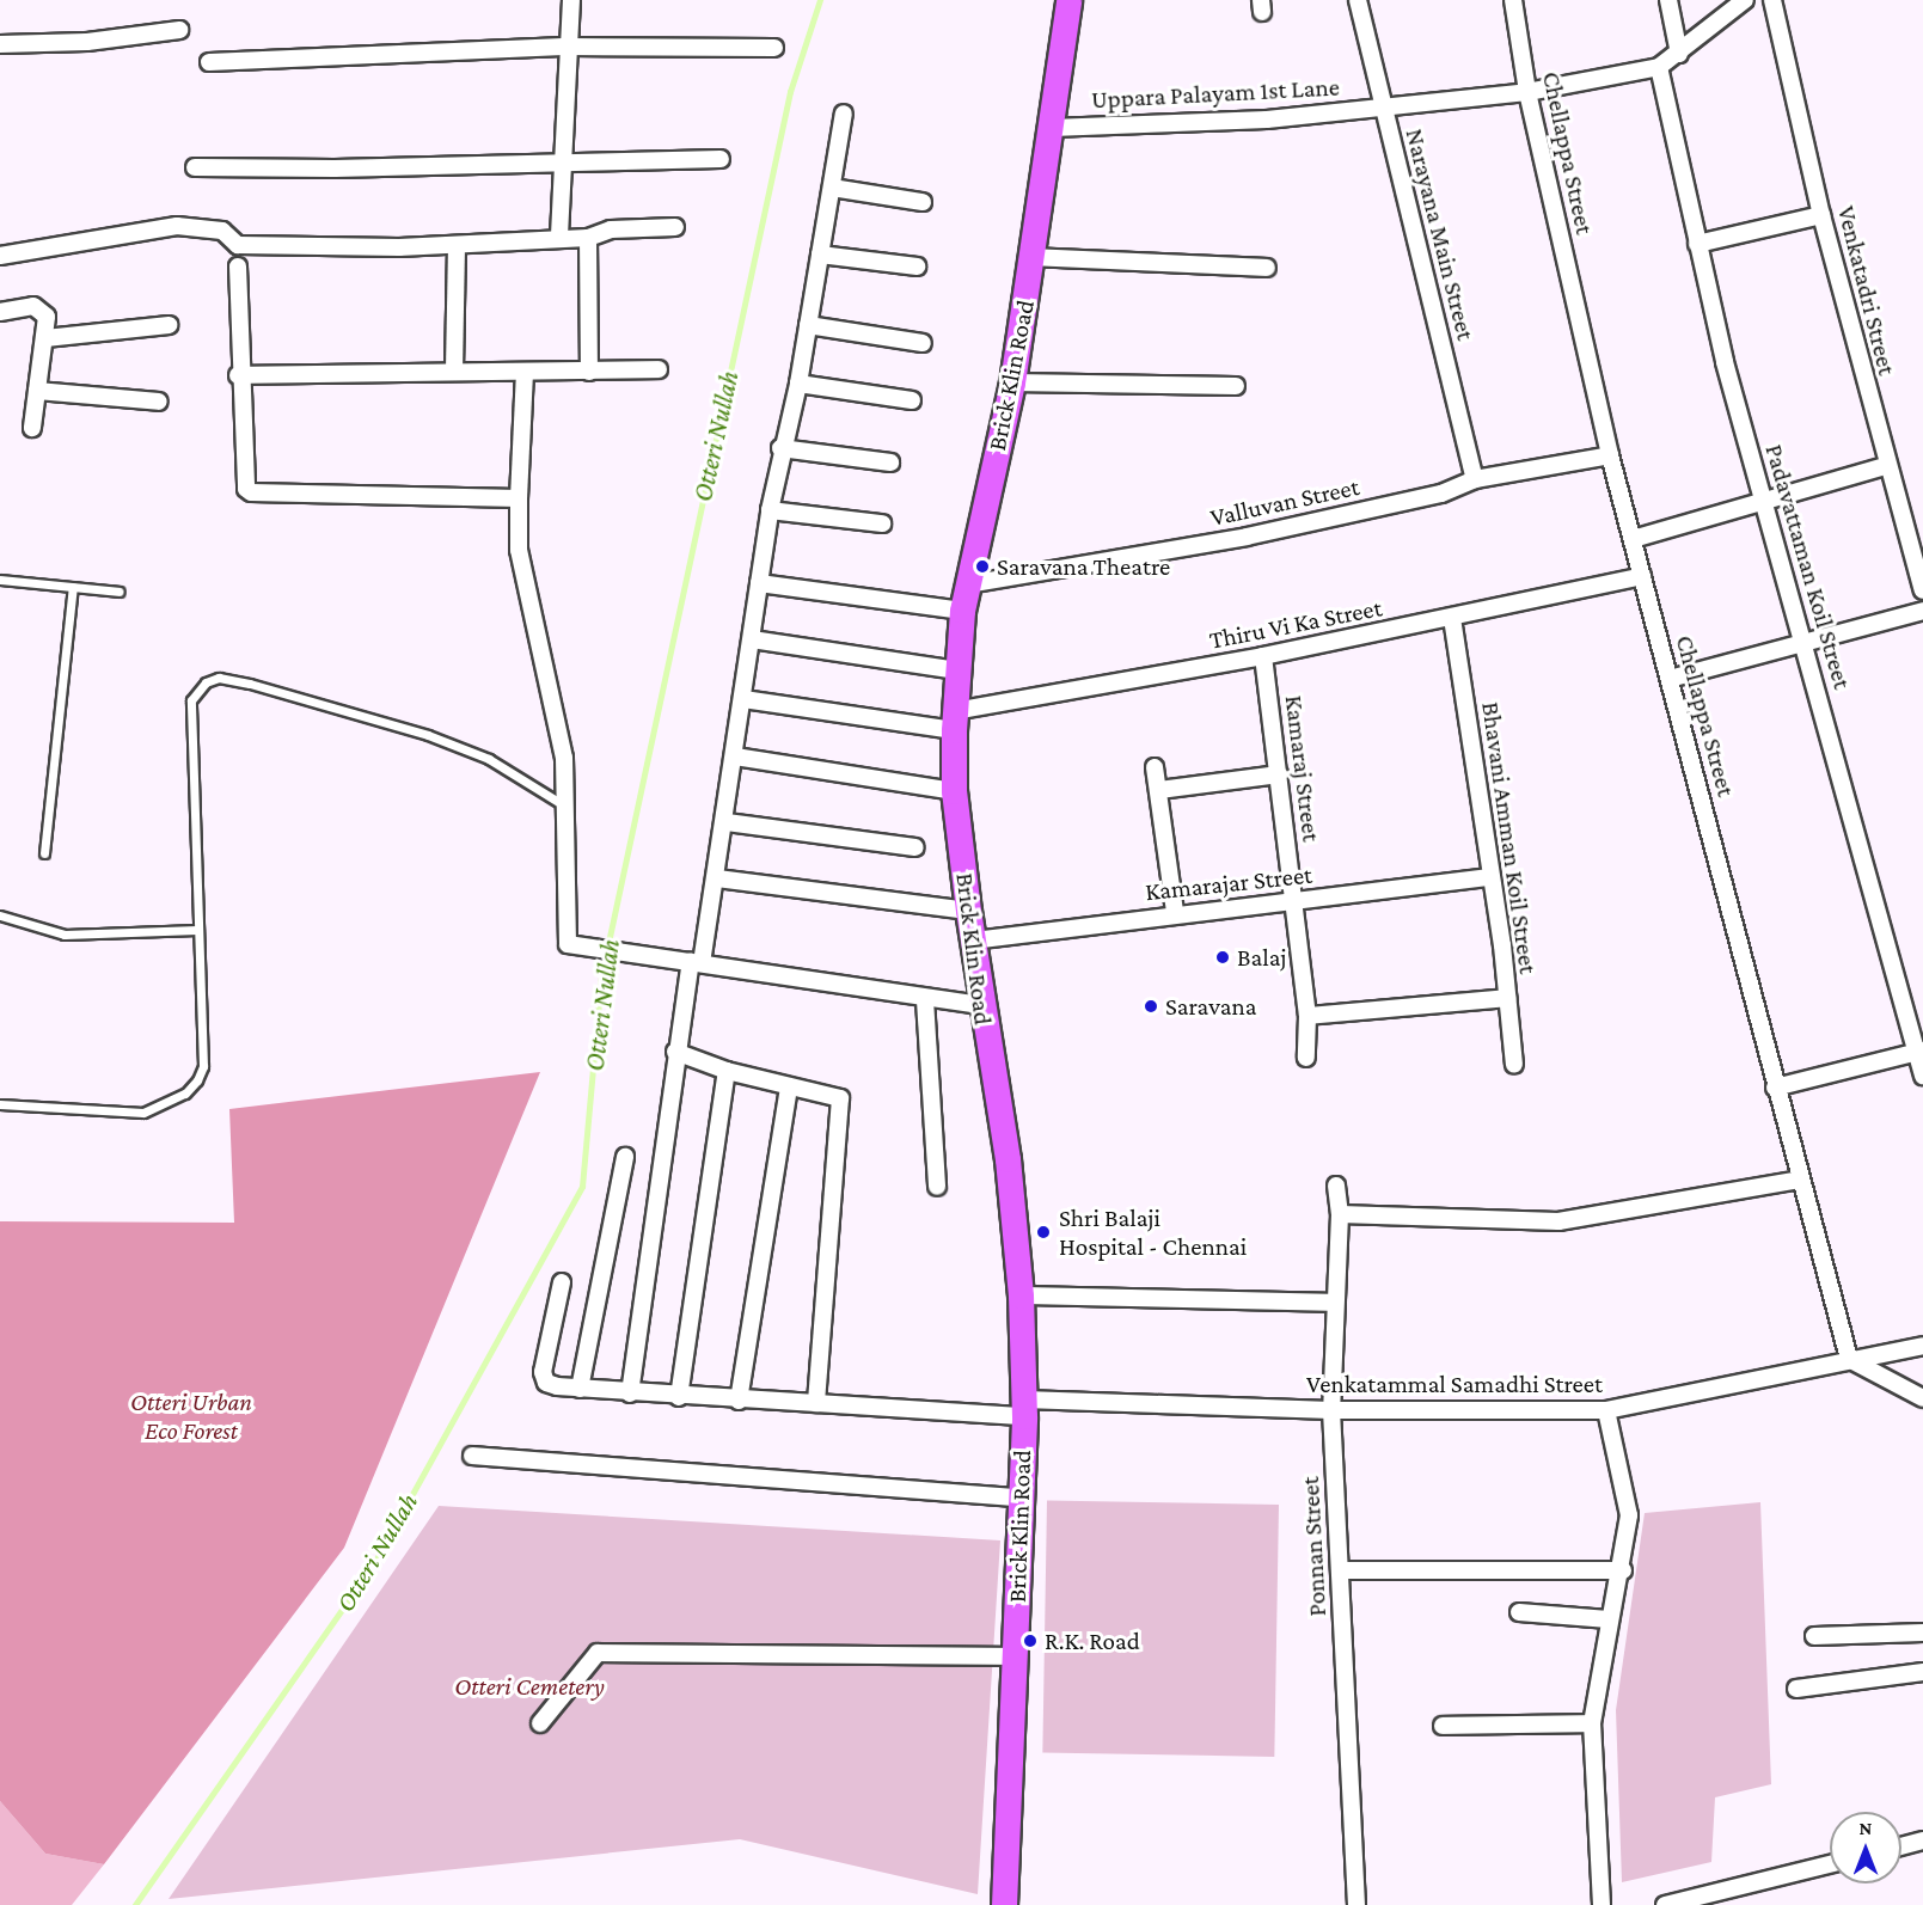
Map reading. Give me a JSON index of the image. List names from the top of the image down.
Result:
{
  "streets": {
    "main road": ["Brick Klin Road"],
    "street": [
      "Uppara Palayam 1st Lane",
      "Chellappa Street",
      "Narayana Main Street",
      "Venkatadri Street",
      "Valluvan Street",
      "Padavattaman Koil Street",
      "Thiru Vi Ka Street",
      "Kamaraj Street",
      "Bhavani Amman Koil Street",
      "Kamarajar Street",
      "Venkatammal Samadhi Street",
      "Ponnan Street"
    ]
  },
  "crossings": [
    ["Uppara Palayam 1st Lane", "Chellappa Street"],
    ["Uppara Palayam 1st Lane", "Narayana Main Street"],
    ["Uppara Palayam 1st Lane", "Brick Klin Road"],
    ["Chellappa Street", "Valluvan Street"],
    ["Chellappa Street", "Thiru Vi Ka Street"],
    ["Chellappa Street", "Venkatammal Samadhi Street"],
    ["Narayana Main Street", "Valluvan Street"],
    ["Brick Klin Road", "Valluvan Street"],
    ["Brick Klin Road", "Thiru Vi Ka Street"],
    ["Brick Klin Road", "Kamarajar Street"],
    ["Brick Klin Road", "Venkatammal Samadhi Street"],
    ["Thiru Vi Ka Street", "Kamaraj Street"],
    ["Thiru Vi Ka Street", "Bhavani Amman Koil Street"],
    ["Kamaraj Street", "Kamarajar Street"],
    ["Bhavani Amman Koil Street", "Kamarajar Street"],
    ["Venkatammal Samadhi Street", "Ponnan Street"]
  ],
  "water": ["Otteri Nullah"],
  "parks": ["Otteri Urban Eco Forest", "Otteri Cemetery"],
  "places": [
    "Saravana Theatre",
    "Balaj",
    "Saravana",
    "Shri Balaji Hospital - Chennai",
    "R.K. Road"
  ],
  "north": "top"
}
